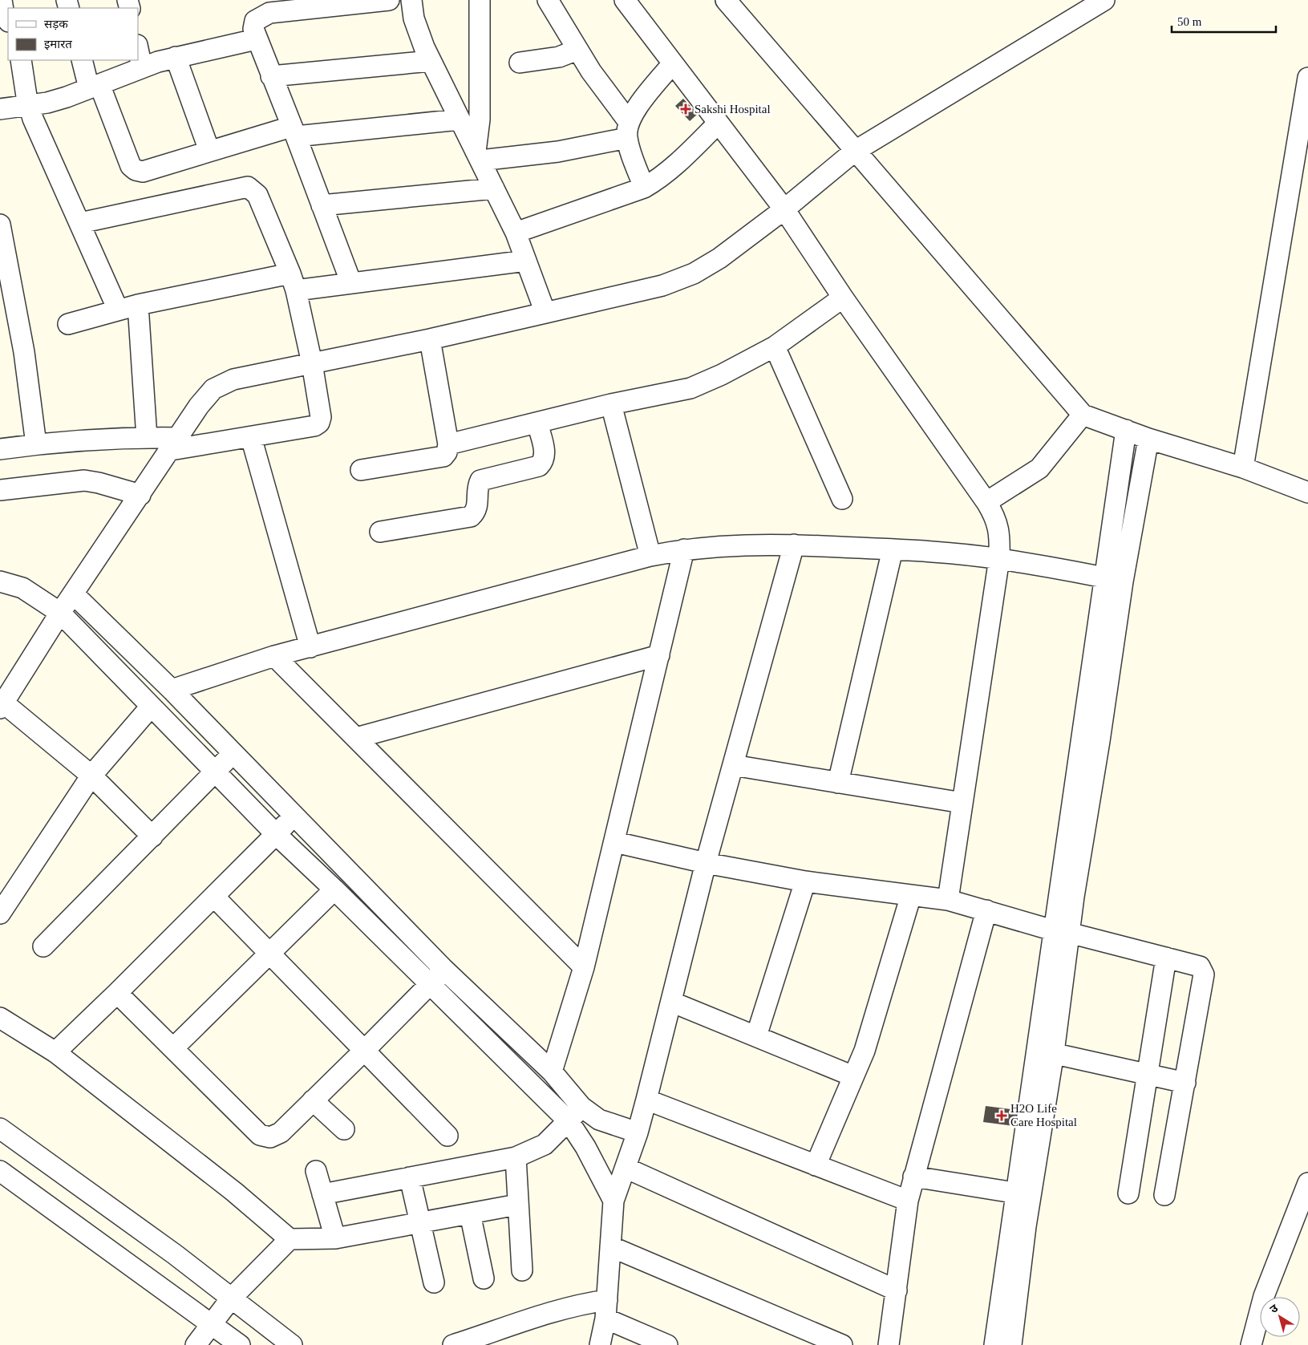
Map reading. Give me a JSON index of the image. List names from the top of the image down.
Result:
{
  "places": {
    "health": ["Sakshi Hospital", "H2O Life Care Hospital"]
  },
  "legend": ["सड़क", "इमारत"],
  "scale_bar": "50 m",
  "north": "top left"
}
